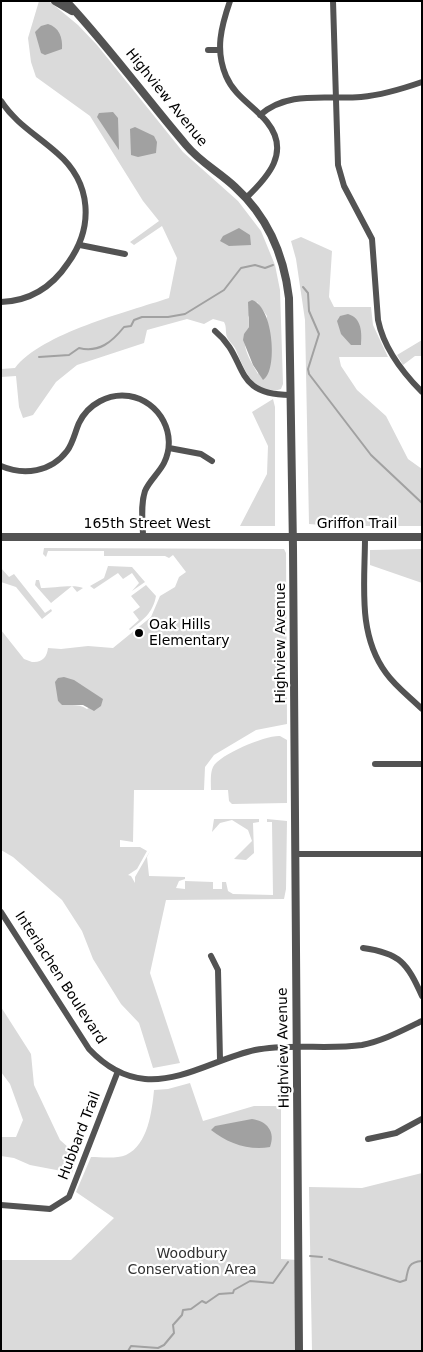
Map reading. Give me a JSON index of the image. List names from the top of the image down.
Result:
{
  "streets": {
    "street": [
      "Highview Avenue",
      "165th Street West",
      "Griffon Trail",
      "Interlachen Boulevard",
      "Hubbard Trail"
    ]
  },
  "crossings": [
    ["Highview Avenue", "165th Street West"],
    ["Highview Avenue", "Griffon Trail"],
    ["Highview Avenue", "Interlachen Boulevard"],
    ["165th Street West", "Griffon Trail"],
    ["Interlachen Boulevard", "Hubbard Trail"]
  ],
  "parks": ["Woodbury Conservation Area"],
  "places": ["Oak Hills Elementary"]
}
